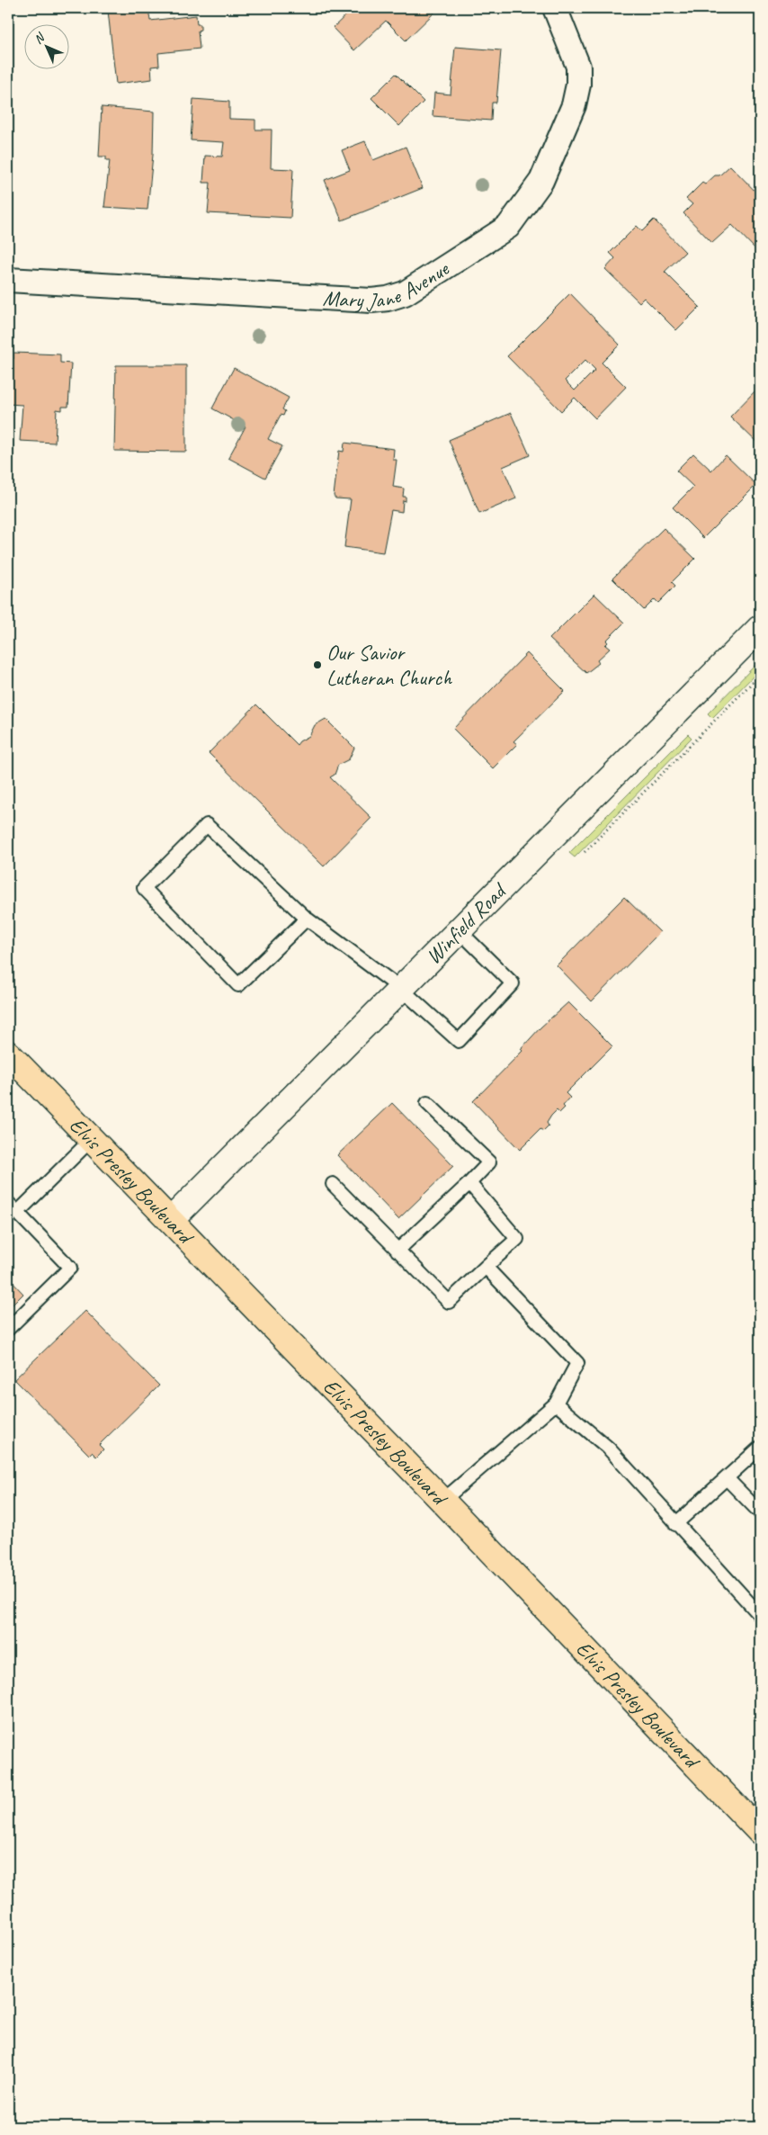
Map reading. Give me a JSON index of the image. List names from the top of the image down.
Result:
{
  "streets": {
    "main road": ["Elvis Presley Boulevard"],
    "street": ["Mary Jane Avenue", "Winfield Road"]
  },
  "crossings": [
    ["Winfield Road", "Elvis Presley Boulevard"]
  ],
  "places": ["Our Savior Lutheran Church"],
  "north": "top left"
}
